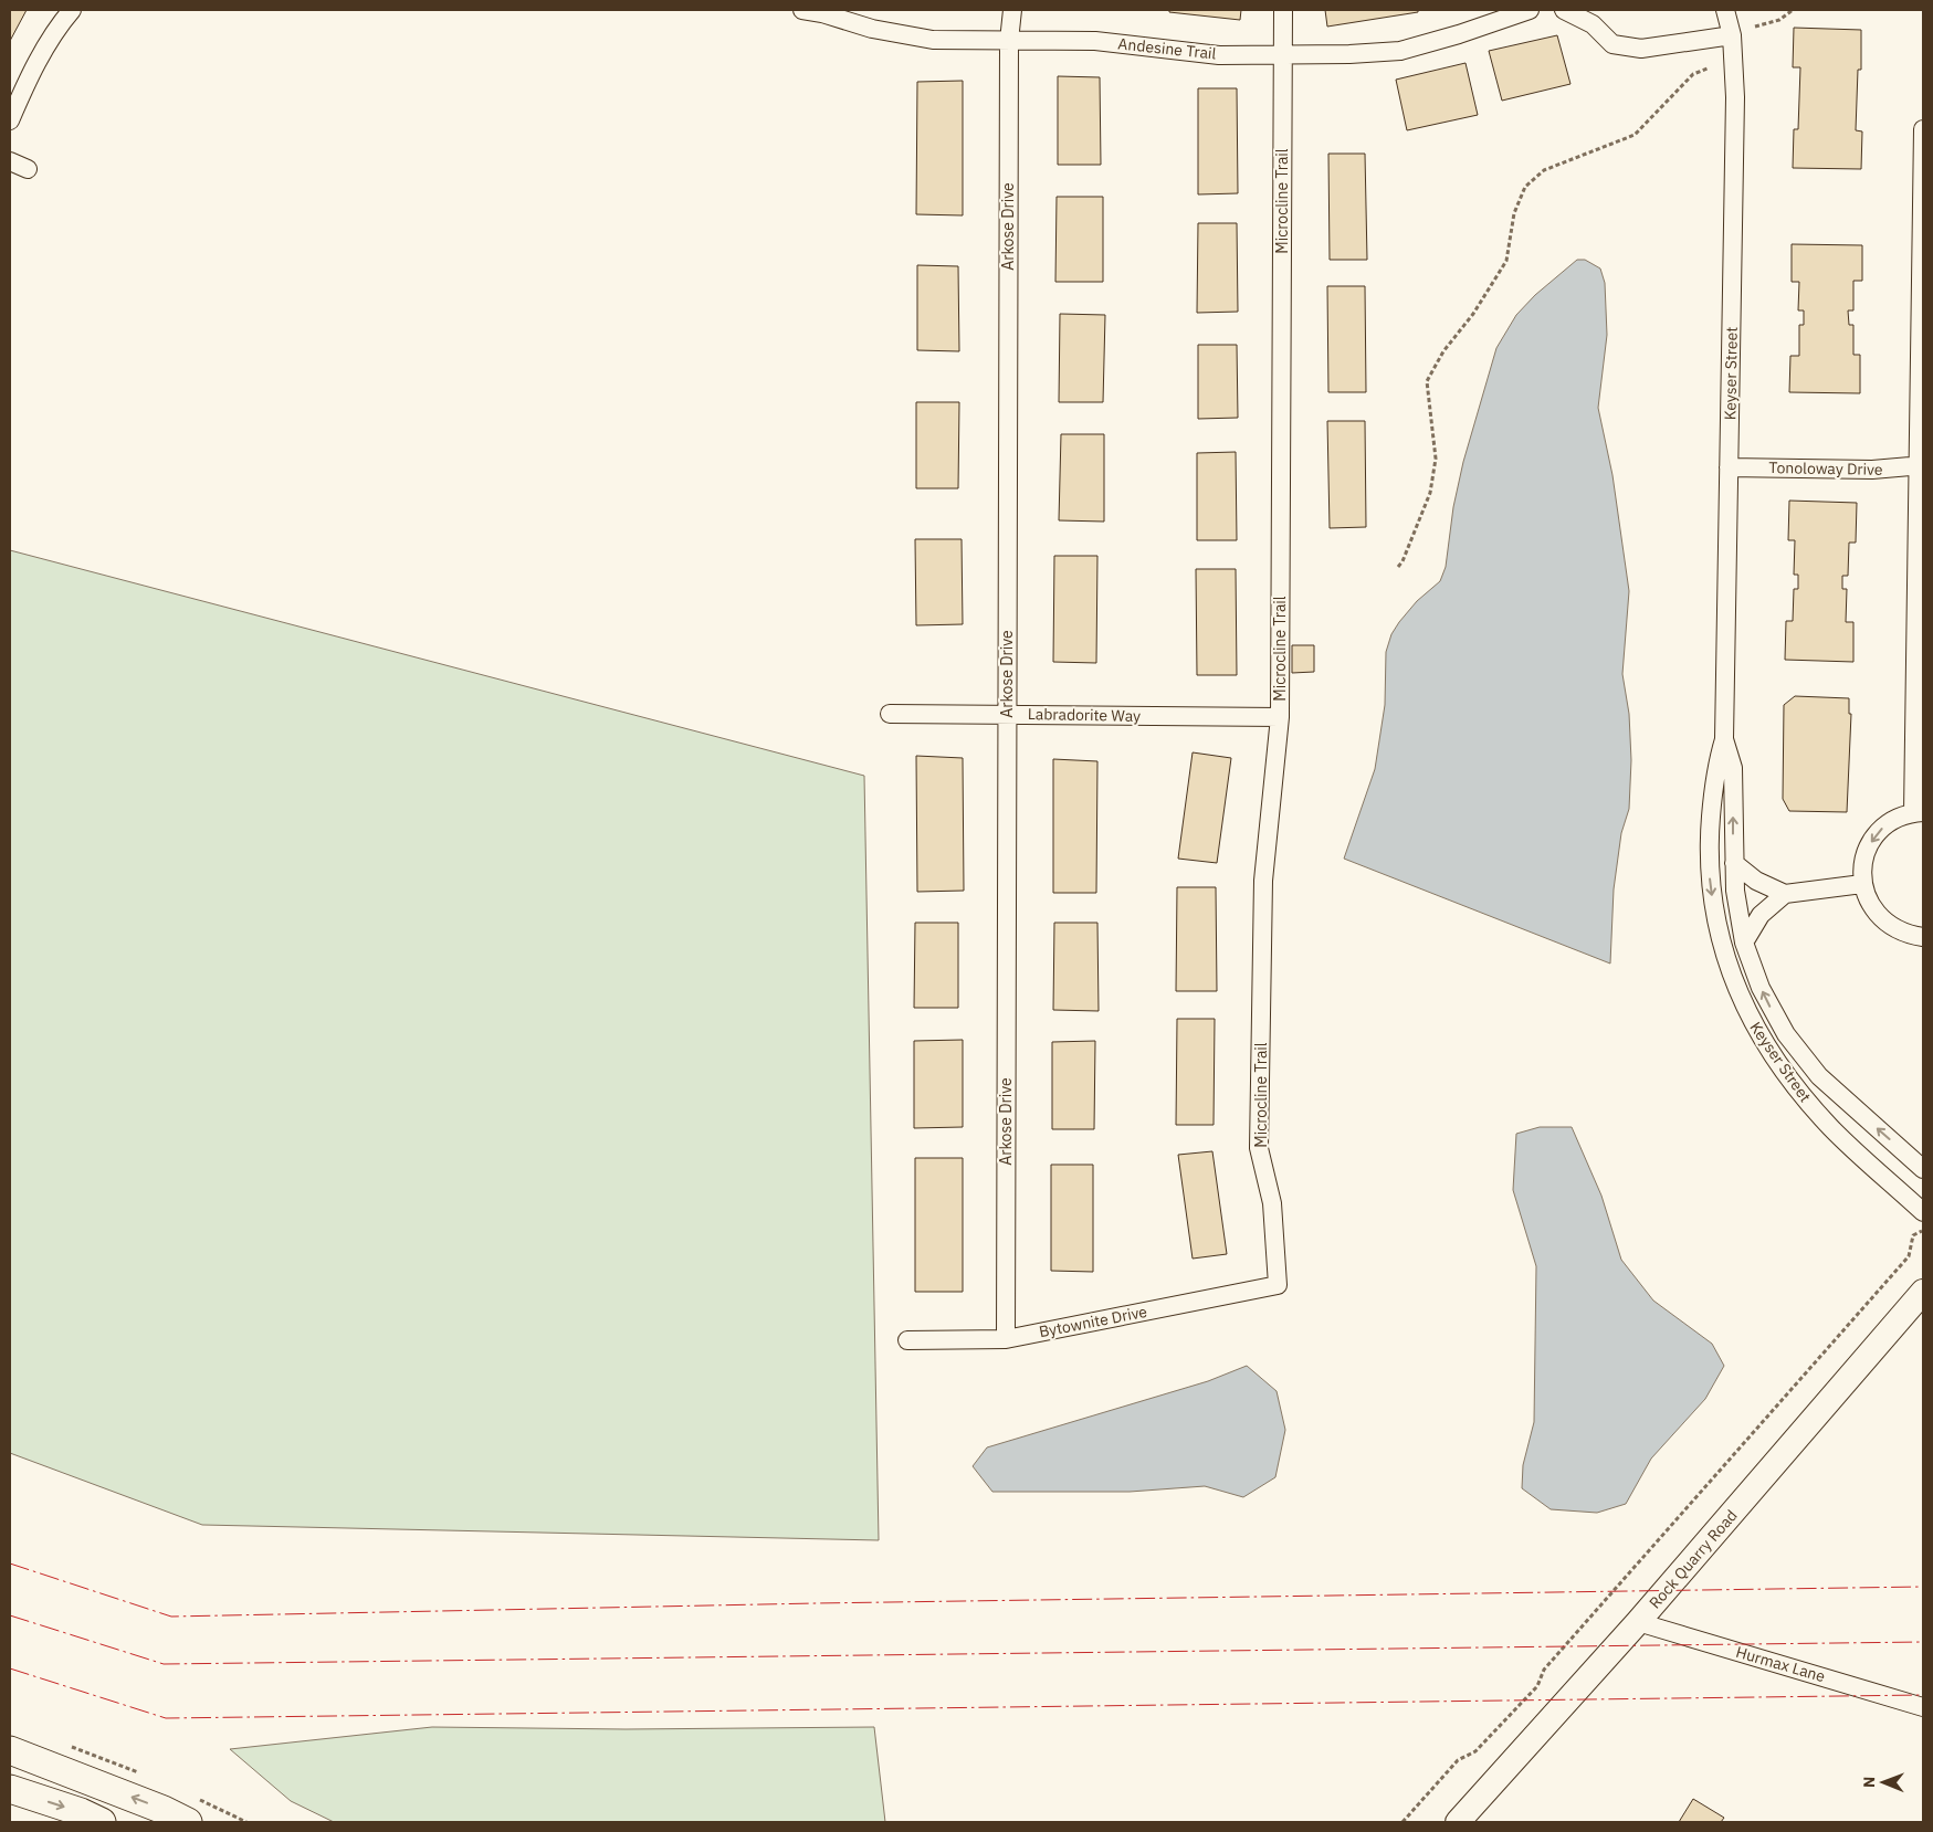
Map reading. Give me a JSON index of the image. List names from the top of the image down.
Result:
{
  "streets": {
    "main road": ["Rock Quarry Road"],
    "street": [
      "Andesine Trail",
      "Microcline Trail",
      "Arkose Drive",
      "Keyser Street",
      "Tonoloway Drive",
      "Labradorite Way",
      "Bytownite Drive",
      "Hurmax Lane"
    ]
  },
  "crossings": [
    ["Andesine Trail", "Microcline Trail"],
    ["Andesine Trail", "Arkose Drive"],
    ["Microcline Trail", "Labradorite Way"],
    ["Microcline Trail", "Bytownite Drive"],
    ["Arkose Drive", "Labradorite Way"],
    ["Arkose Drive", "Bytownite Drive"],
    ["Keyser Street", "Tonoloway Drive"],
    ["Rock Quarry Road", "Hurmax Lane"]
  ],
  "north": "left"
}
